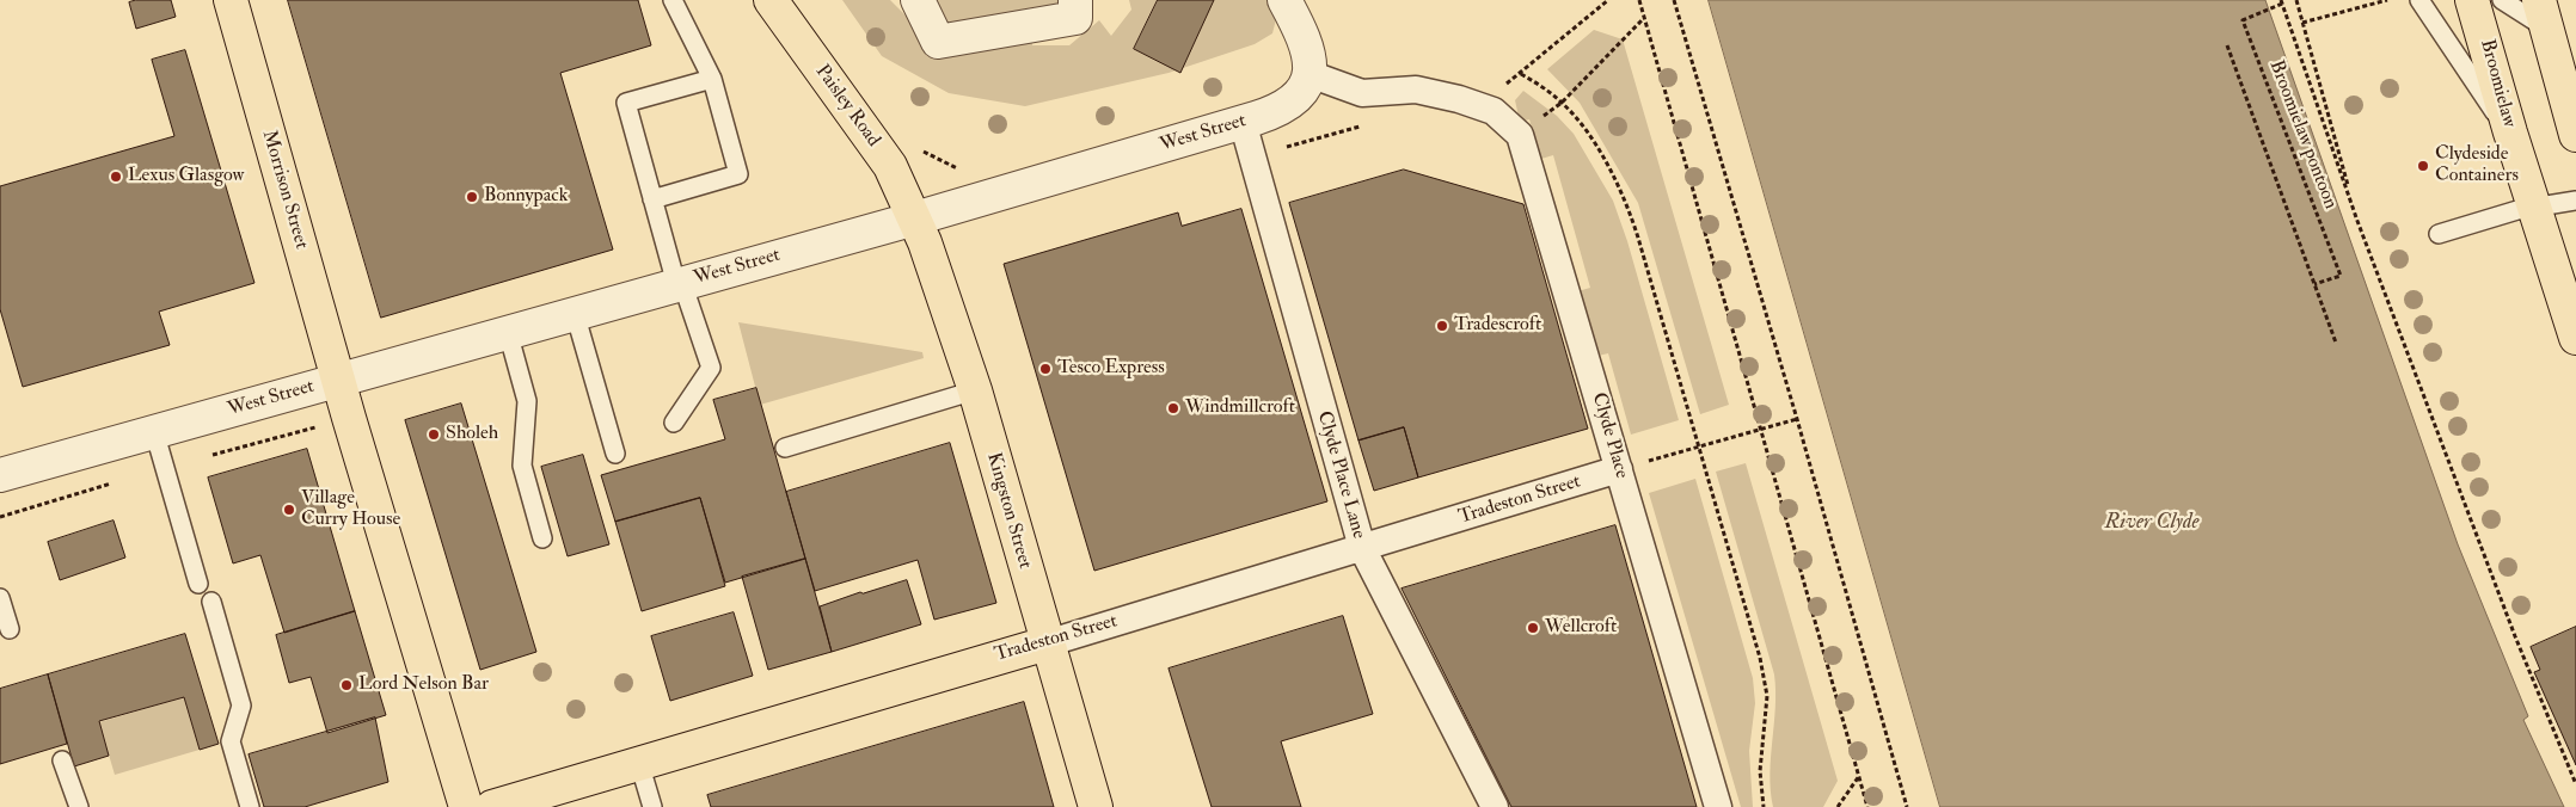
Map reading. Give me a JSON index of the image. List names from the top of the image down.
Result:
{
  "streets": {
    "main road": [
      "Broomielaw",
      "Paisley Road",
      "Morrison Street",
      "Tradeston Street",
      "Kingston Street"
    ],
    "street": ["West Street", "Clyde Place", "Clyde Place Lane"],
    "path": ["Broomielaw pontoon"]
  },
  "crossings": [
    ["Paisley Road", "West Street"],
    ["Paisley Road", "Kingston Street"],
    ["West Street", "Morrison Street"],
    ["West Street", "Clyde Place Lane"],
    ["West Street", "Kingston Street"],
    ["Clyde Place", "Tradeston Street"],
    ["Clyde Place Lane", "Tradeston Street"],
    ["Tradeston Street", "Kingston Street"]
  ],
  "water": ["River Clyde"],
  "places": [
    "Clydeside Containers",
    "Lexus Glasgow",
    "Bonnypack",
    "Tradescroft",
    "Tesco Express",
    "Windmillcroft",
    "Sholeh",
    "Village Curry House",
    "Wellcroft",
    "Lord Nelson Bar"
  ]
}
